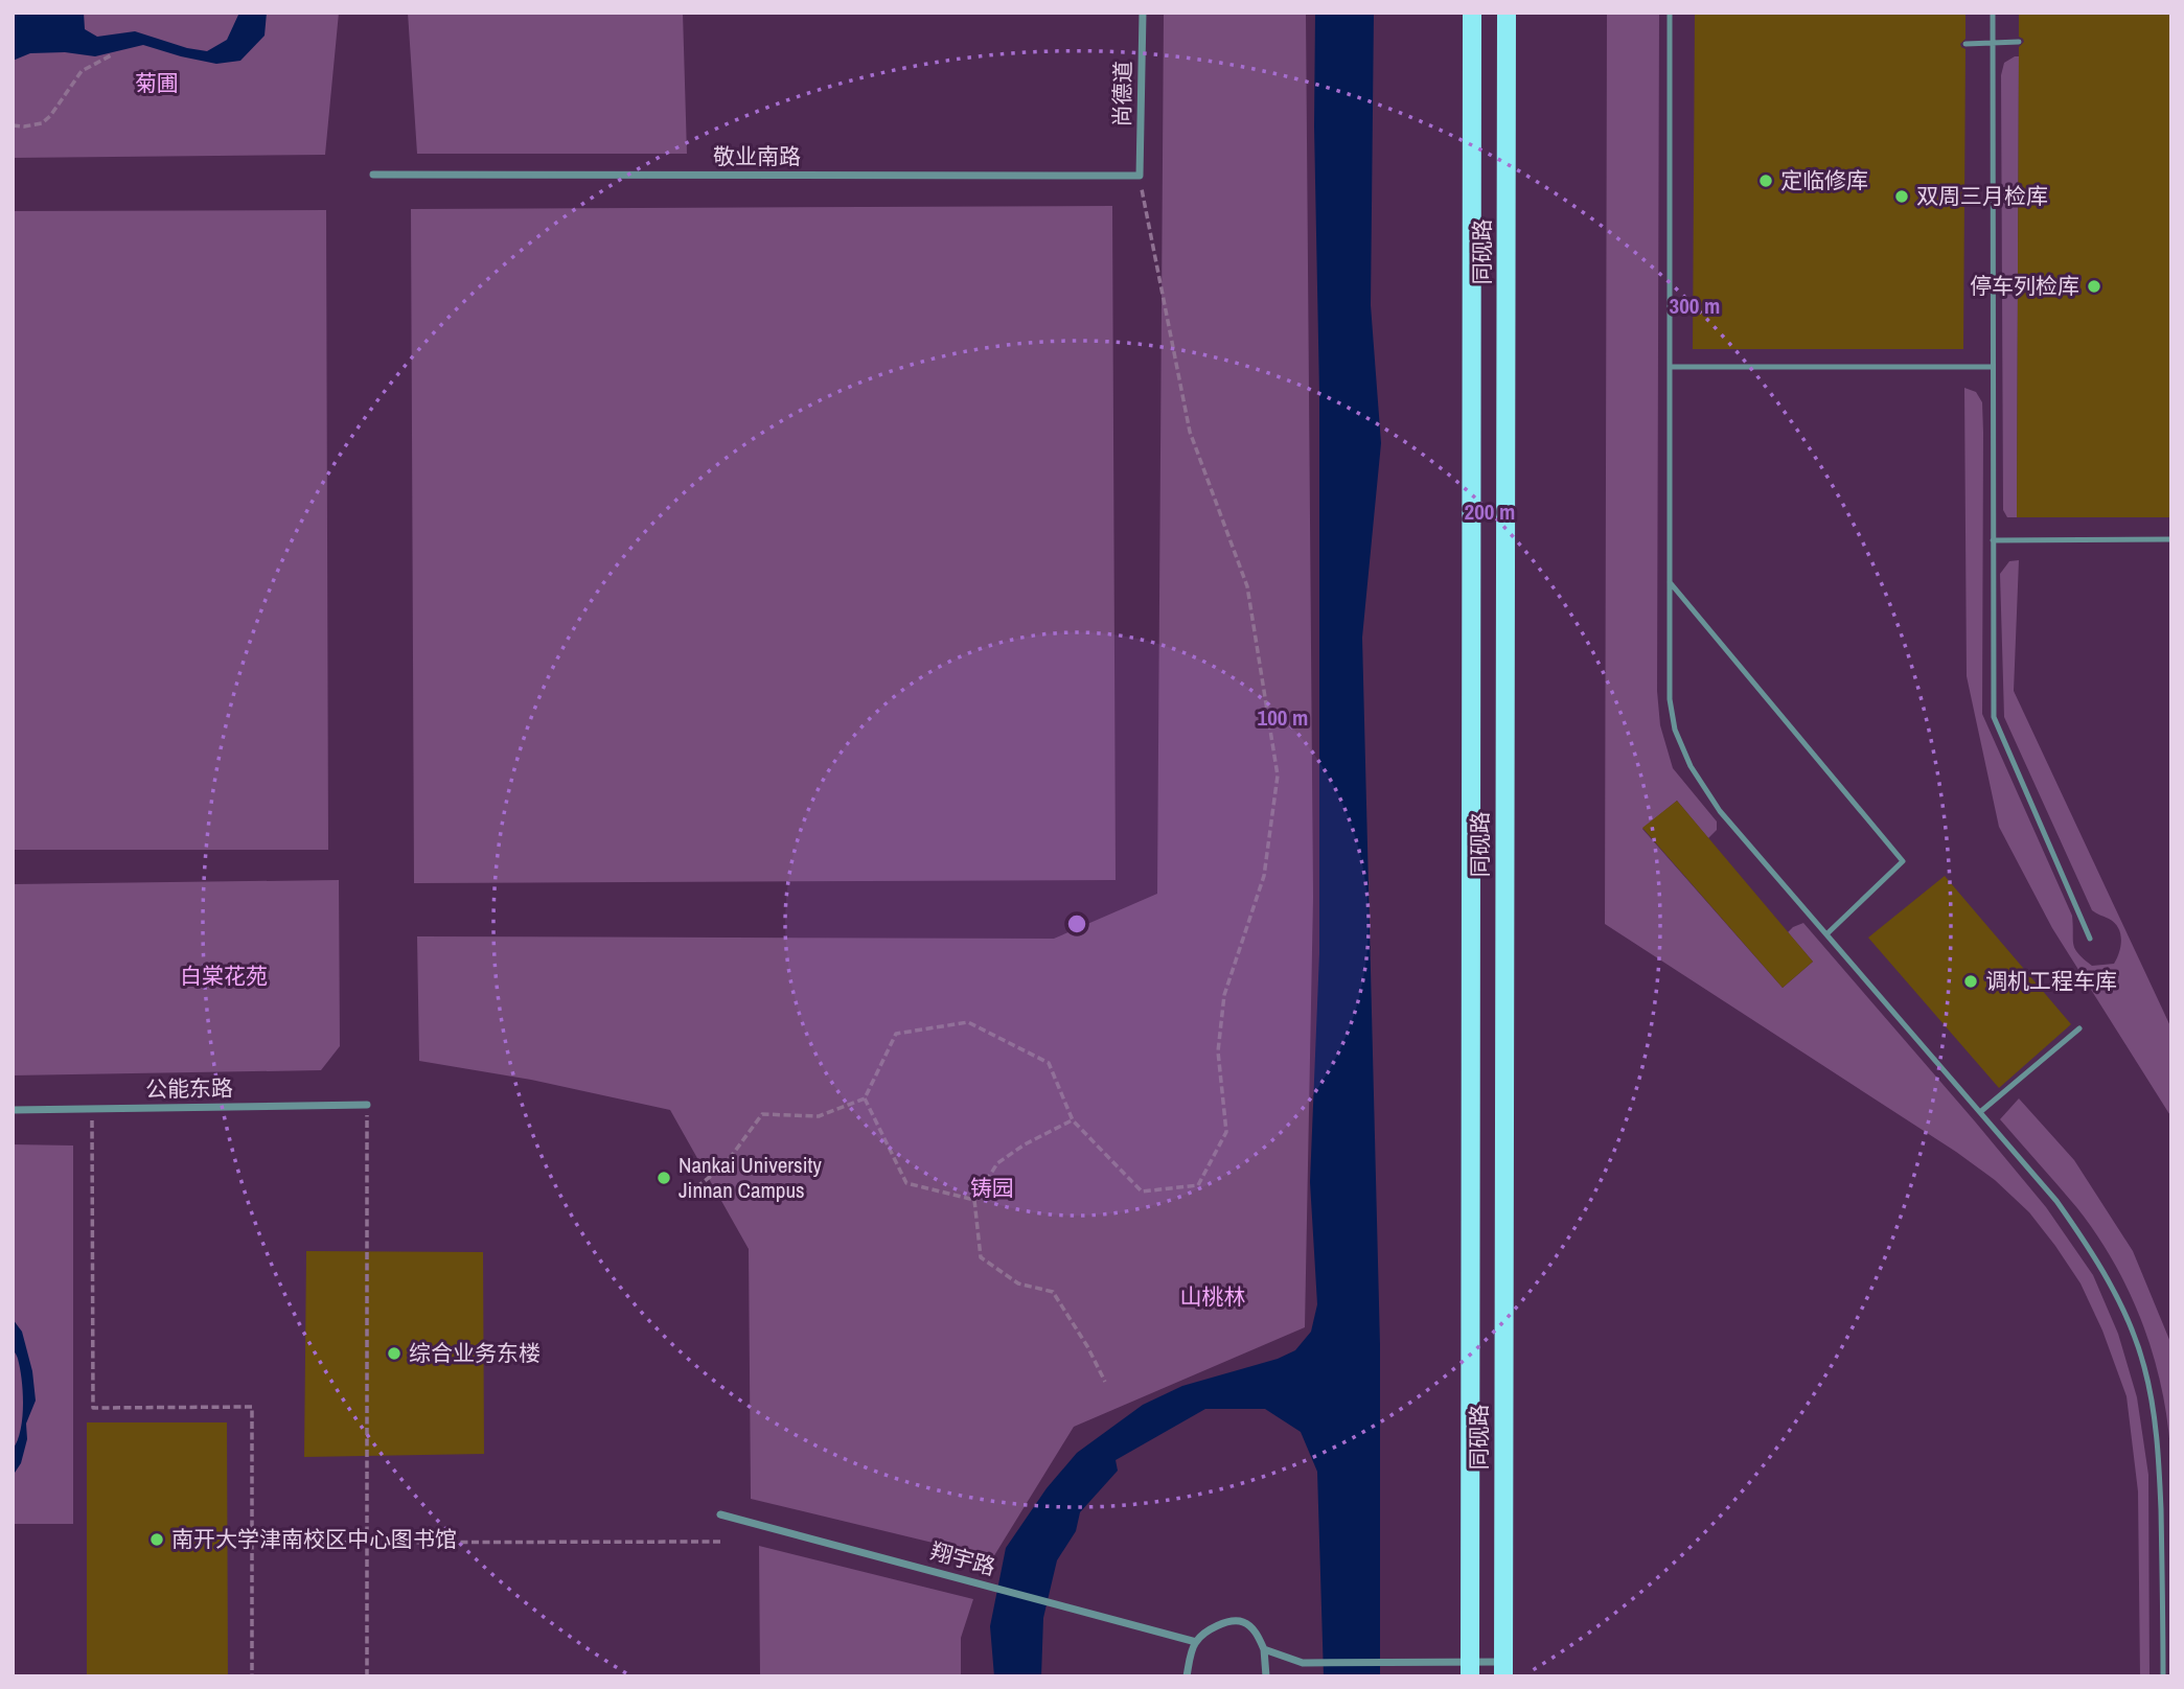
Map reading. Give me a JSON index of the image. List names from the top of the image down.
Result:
{
  "streets": {
    "main road": ["同砚路"],
    "street": [
      "尚德道",
      "敬业南路",
      "公能东路",
      "翔宇路"
    ]
  },
  "crossings": [
    ["尚德道", "敬业南路"]
  ],
  "parks": [
    "菊圃",
    "白棠花苑",
    "铸园",
    "山桃林"
  ],
  "places": [
    "定临修库",
    "双周三月检库",
    "停车列检库",
    "调机工程车库",
    "Nankai University Jinnan Campus",
    "综合业务东楼",
    "南开大学津南校区中心图书馆"
  ],
  "rings": ["300 m", "200 m", "100 m"]
}
